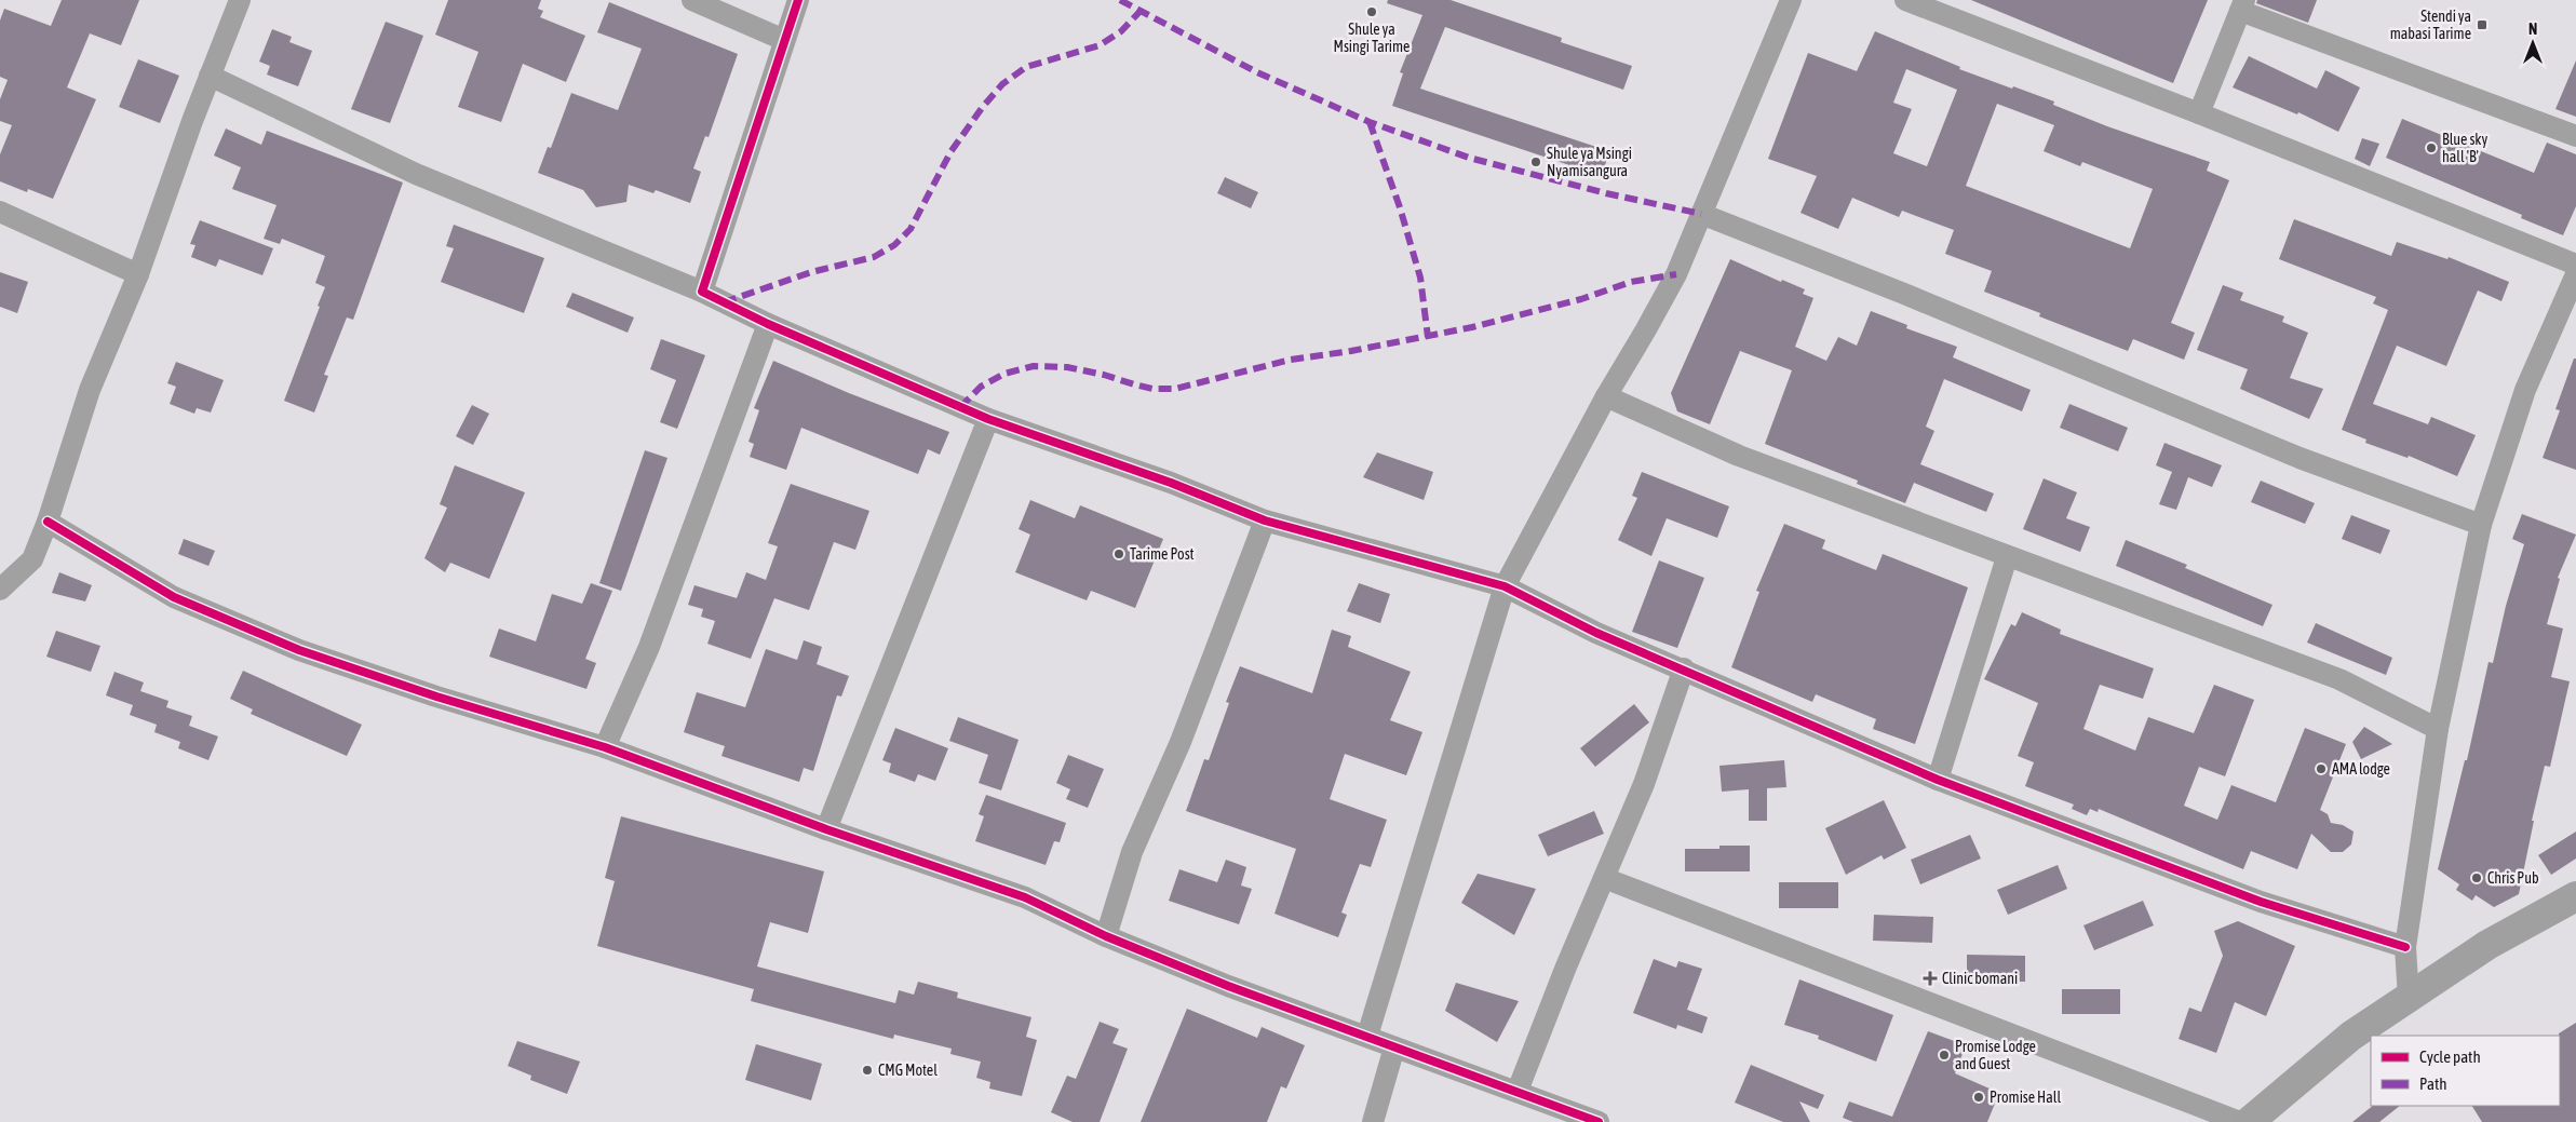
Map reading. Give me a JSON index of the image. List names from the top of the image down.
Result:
{
  "places": {
    "other": [
      "Shule ya Msingi Tarime",
      "Blue sky hall 'B'",
      "Shule ya Msingi Nyamisangura",
      "Tarime Post",
      "AMA lodge",
      "Chris Pub",
      "Promise Lodge and Guest",
      "CMG Motel",
      "Promise Hall"
    ],
    "transit": ["Stendi ya mabasi Tarime"],
    "health": ["Clinic bomani"]
  },
  "legend": ["Cycle path", "Path"],
  "north": "top"
}
